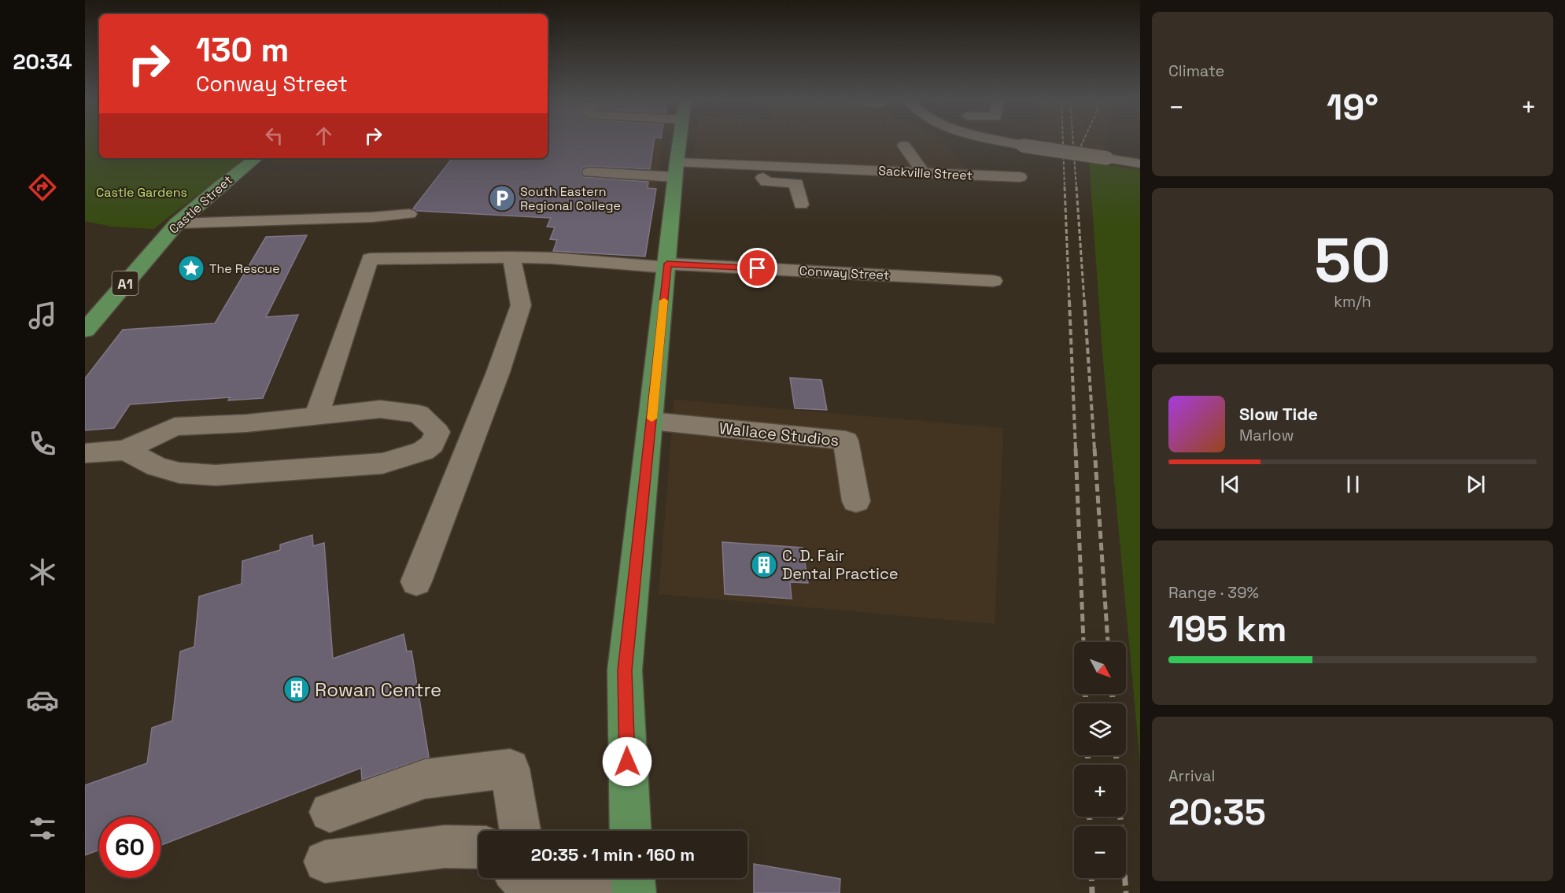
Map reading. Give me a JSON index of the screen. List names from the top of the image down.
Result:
{
  "streets": {
    "main road": ["Castle Street", "A1"],
    "street": ["Sackville Street", "Conway Street", "Wallace Studios"]
  },
  "crossings": [
    ["Castle Street", "A1"]
  ],
  "parks": ["Castle Gardens"],
  "places": {
    "parking": ["South Eastern Regional College"],
    "place": ["The Rescue"],
    "building": ["C. D. Fair Dental Practice", "Rowan Centre"]
  },
  "north": "bottom right",
  "page": {
    "tabs": "20:34",
    "tile": [
      "Climate",
      ["50", "km/h"],
      ["Range · 39%", "195 km"],
      ["Arrival", "20:35"]
    ],
    "turn": ["130 m", "Conway Street"],
    "heat": ["−", "19°", "+"],
    "song": ["Slow Tide", "Marlow"],
    "map_buttons": ["+", "−"],
    "limit": "60",
    "trip": "20:35 · 1 min · 160 m"
  }
}
